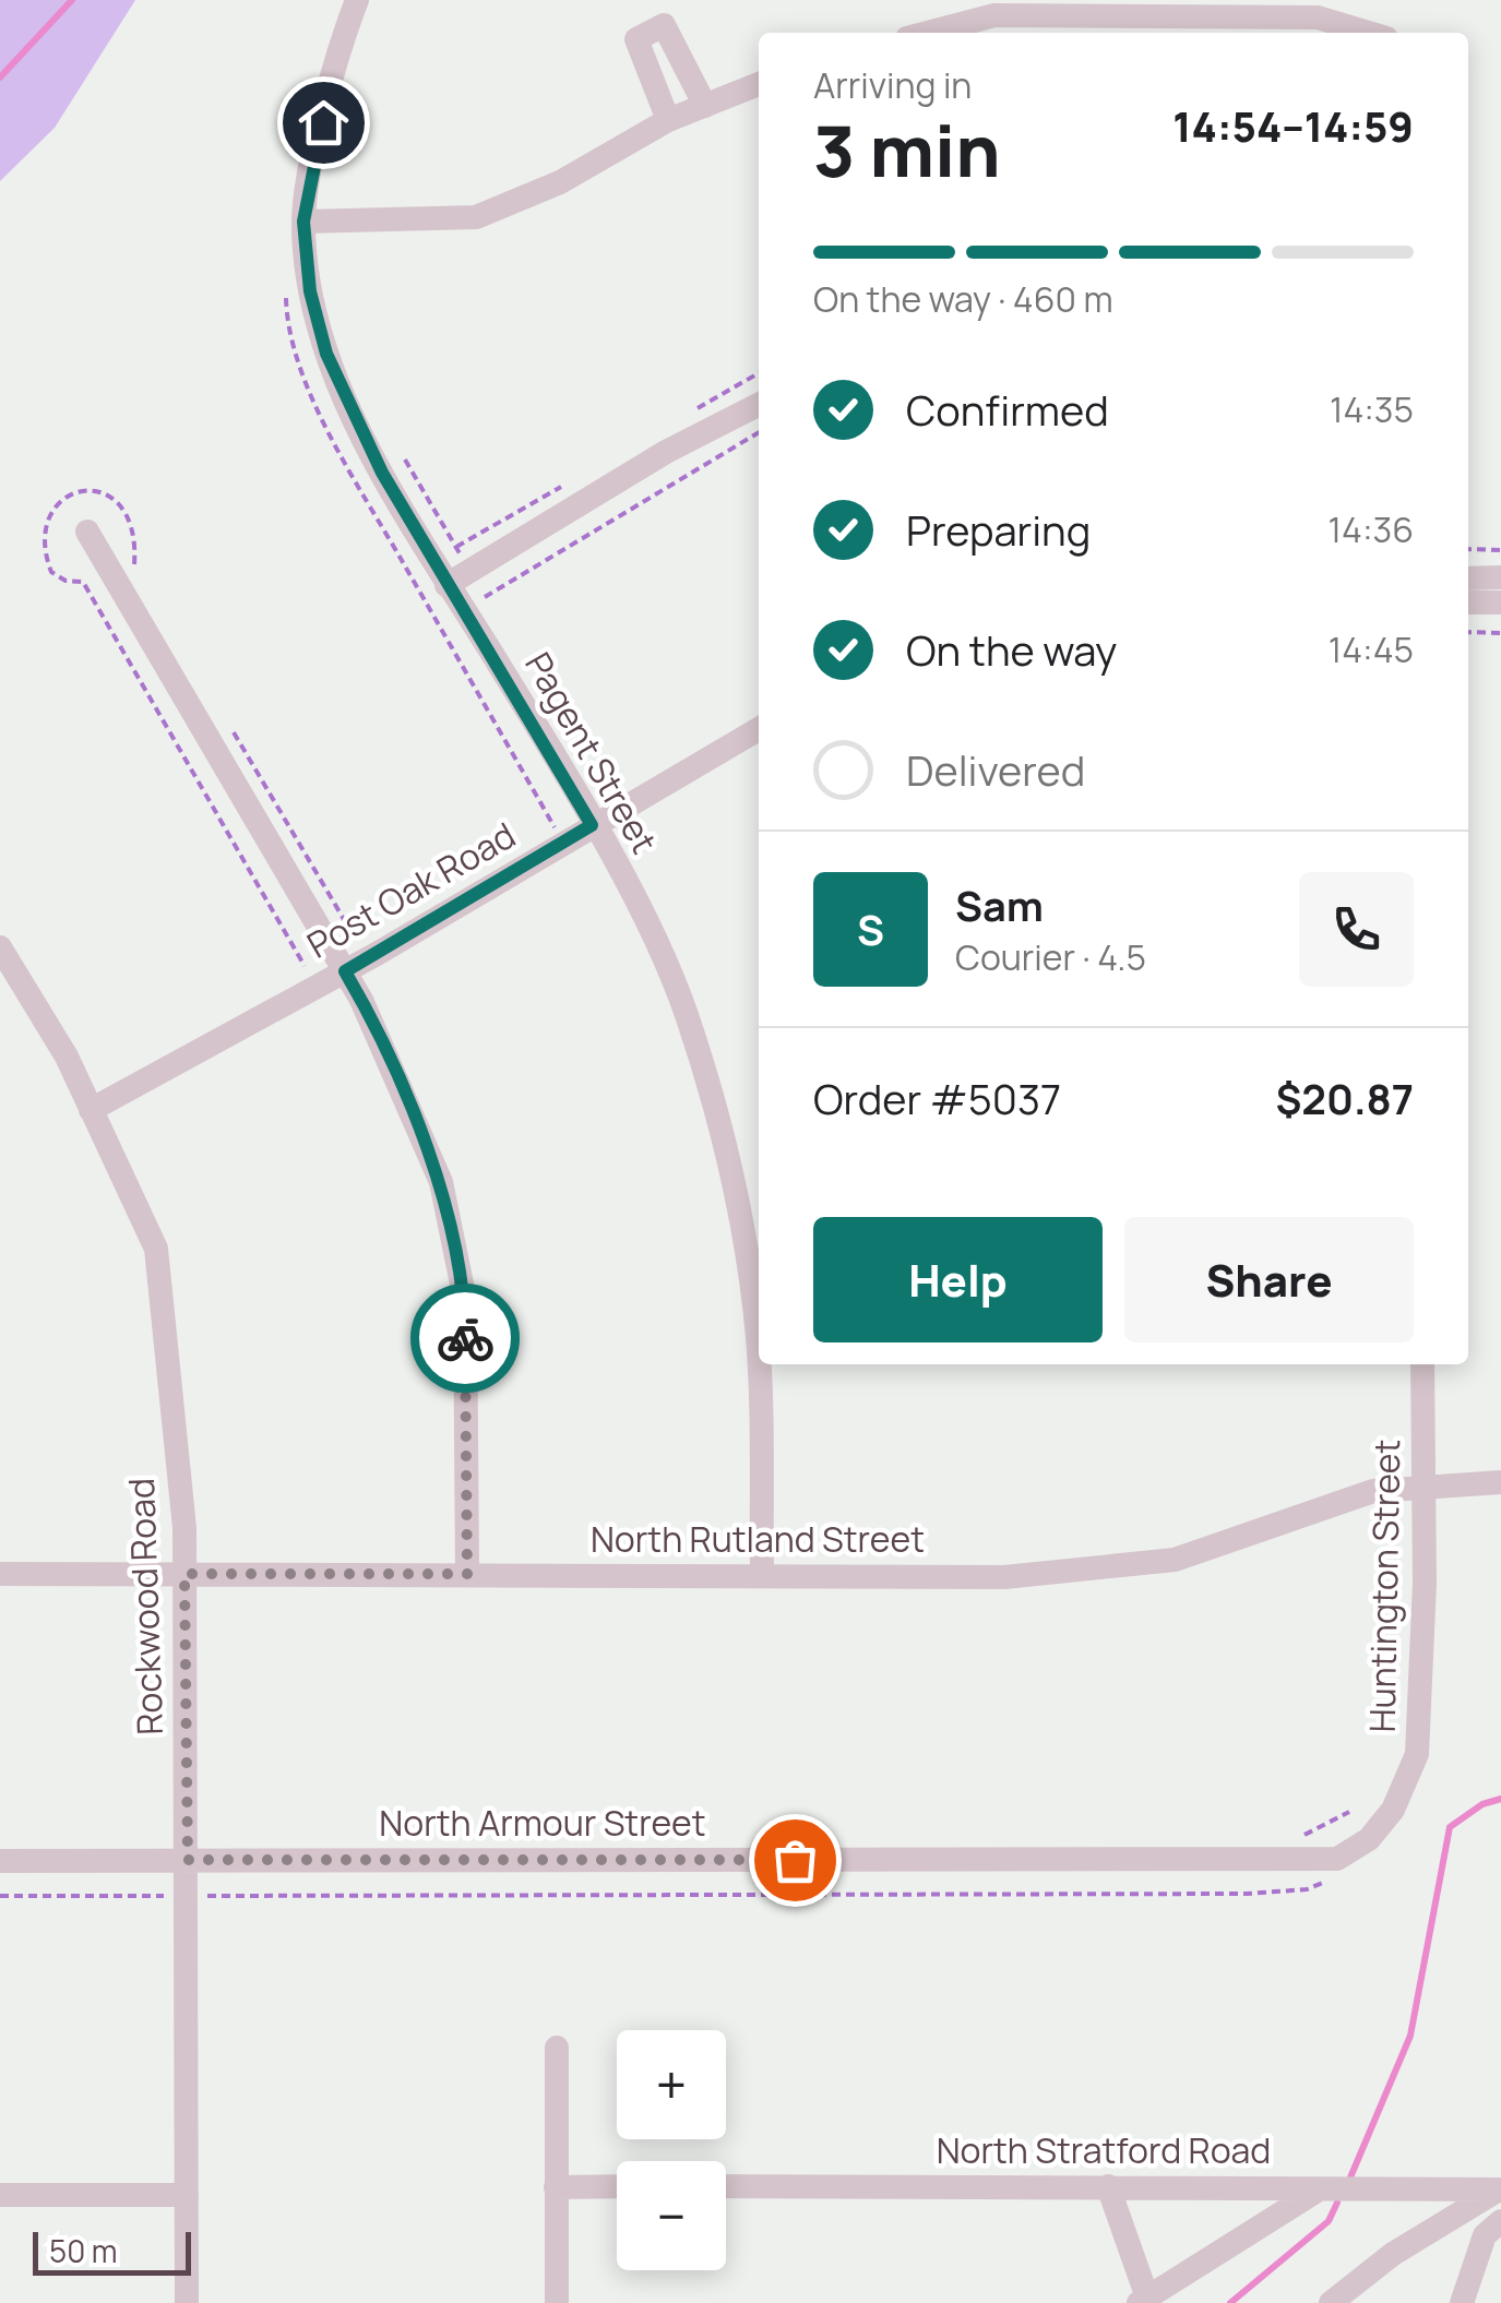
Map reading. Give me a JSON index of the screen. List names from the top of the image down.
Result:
{
  "streets": {
    "street": [
      "Pagent Street",
      "Post Oak Road",
      "North Rutland Street",
      "Huntington Street",
      "Rockwood Road",
      "North Armour Street",
      "North Stratford Road"
    ]
  },
  "crossings": [
    ["Pagent Street", "Post Oak Road"],
    ["Pagent Street", "North Rutland Street"],
    ["Post Oak Road", "Rockwood Road"],
    ["North Rutland Street", "Huntington Street"],
    ["North Rutland Street", "Rockwood Road"],
    ["Huntington Street", "North Armour Street"],
    ["Rockwood Road", "North Armour Street"]
  ],
  "scale_bar": "50 m",
  "page": {
    "heading": ["3 min", "Arriving in", "14:54–14:59"],
    "panel": [
      "Sam",
      "Courier · 4.5",
      "Order #5037",
      "$20.87"
    ],
    "bar": "On the way · 460 m",
    "list": [
      ["Confirmed", "14:35"],
      ["Preparing", "14:36"],
      ["On the way", "14:45"],
      "Delivered"
    ],
    "round": "S",
    "buttons": ["Help", "Share"],
    "map_buttons": ["+", "−"],
    "scale": "50 m"
  }
}
